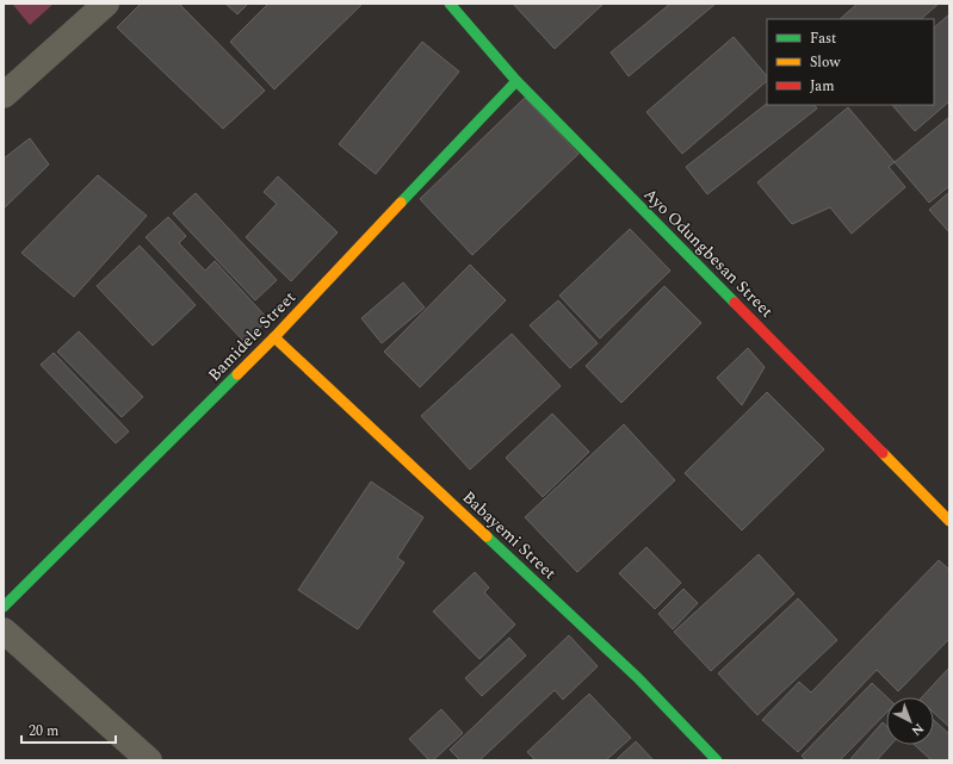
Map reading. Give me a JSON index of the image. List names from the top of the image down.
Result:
{
  "streets": {
    "street": ["Ayo Odungbesan Street", "Bamidele Street", "Babayemi Street"]
  },
  "crossings": [
    ["Ayo Odungbesan Street", "Bamidele Street"],
    ["Bamidele Street", "Babayemi Street"]
  ],
  "legend": ["Fast", "Slow", "Jam"],
  "scale_bar": "20 m",
  "north": "bottom right"
}
